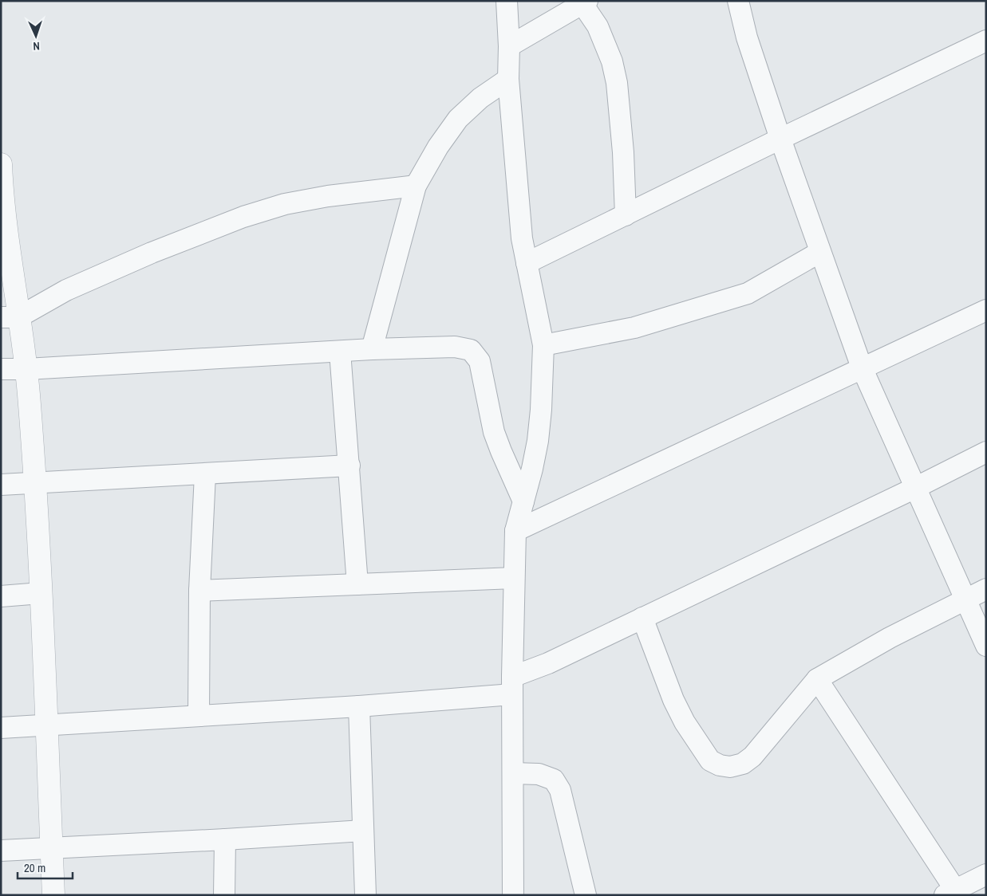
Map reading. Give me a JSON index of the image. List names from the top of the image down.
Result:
{
  "scale_bar": "20 m",
  "north": "bottom"
}
